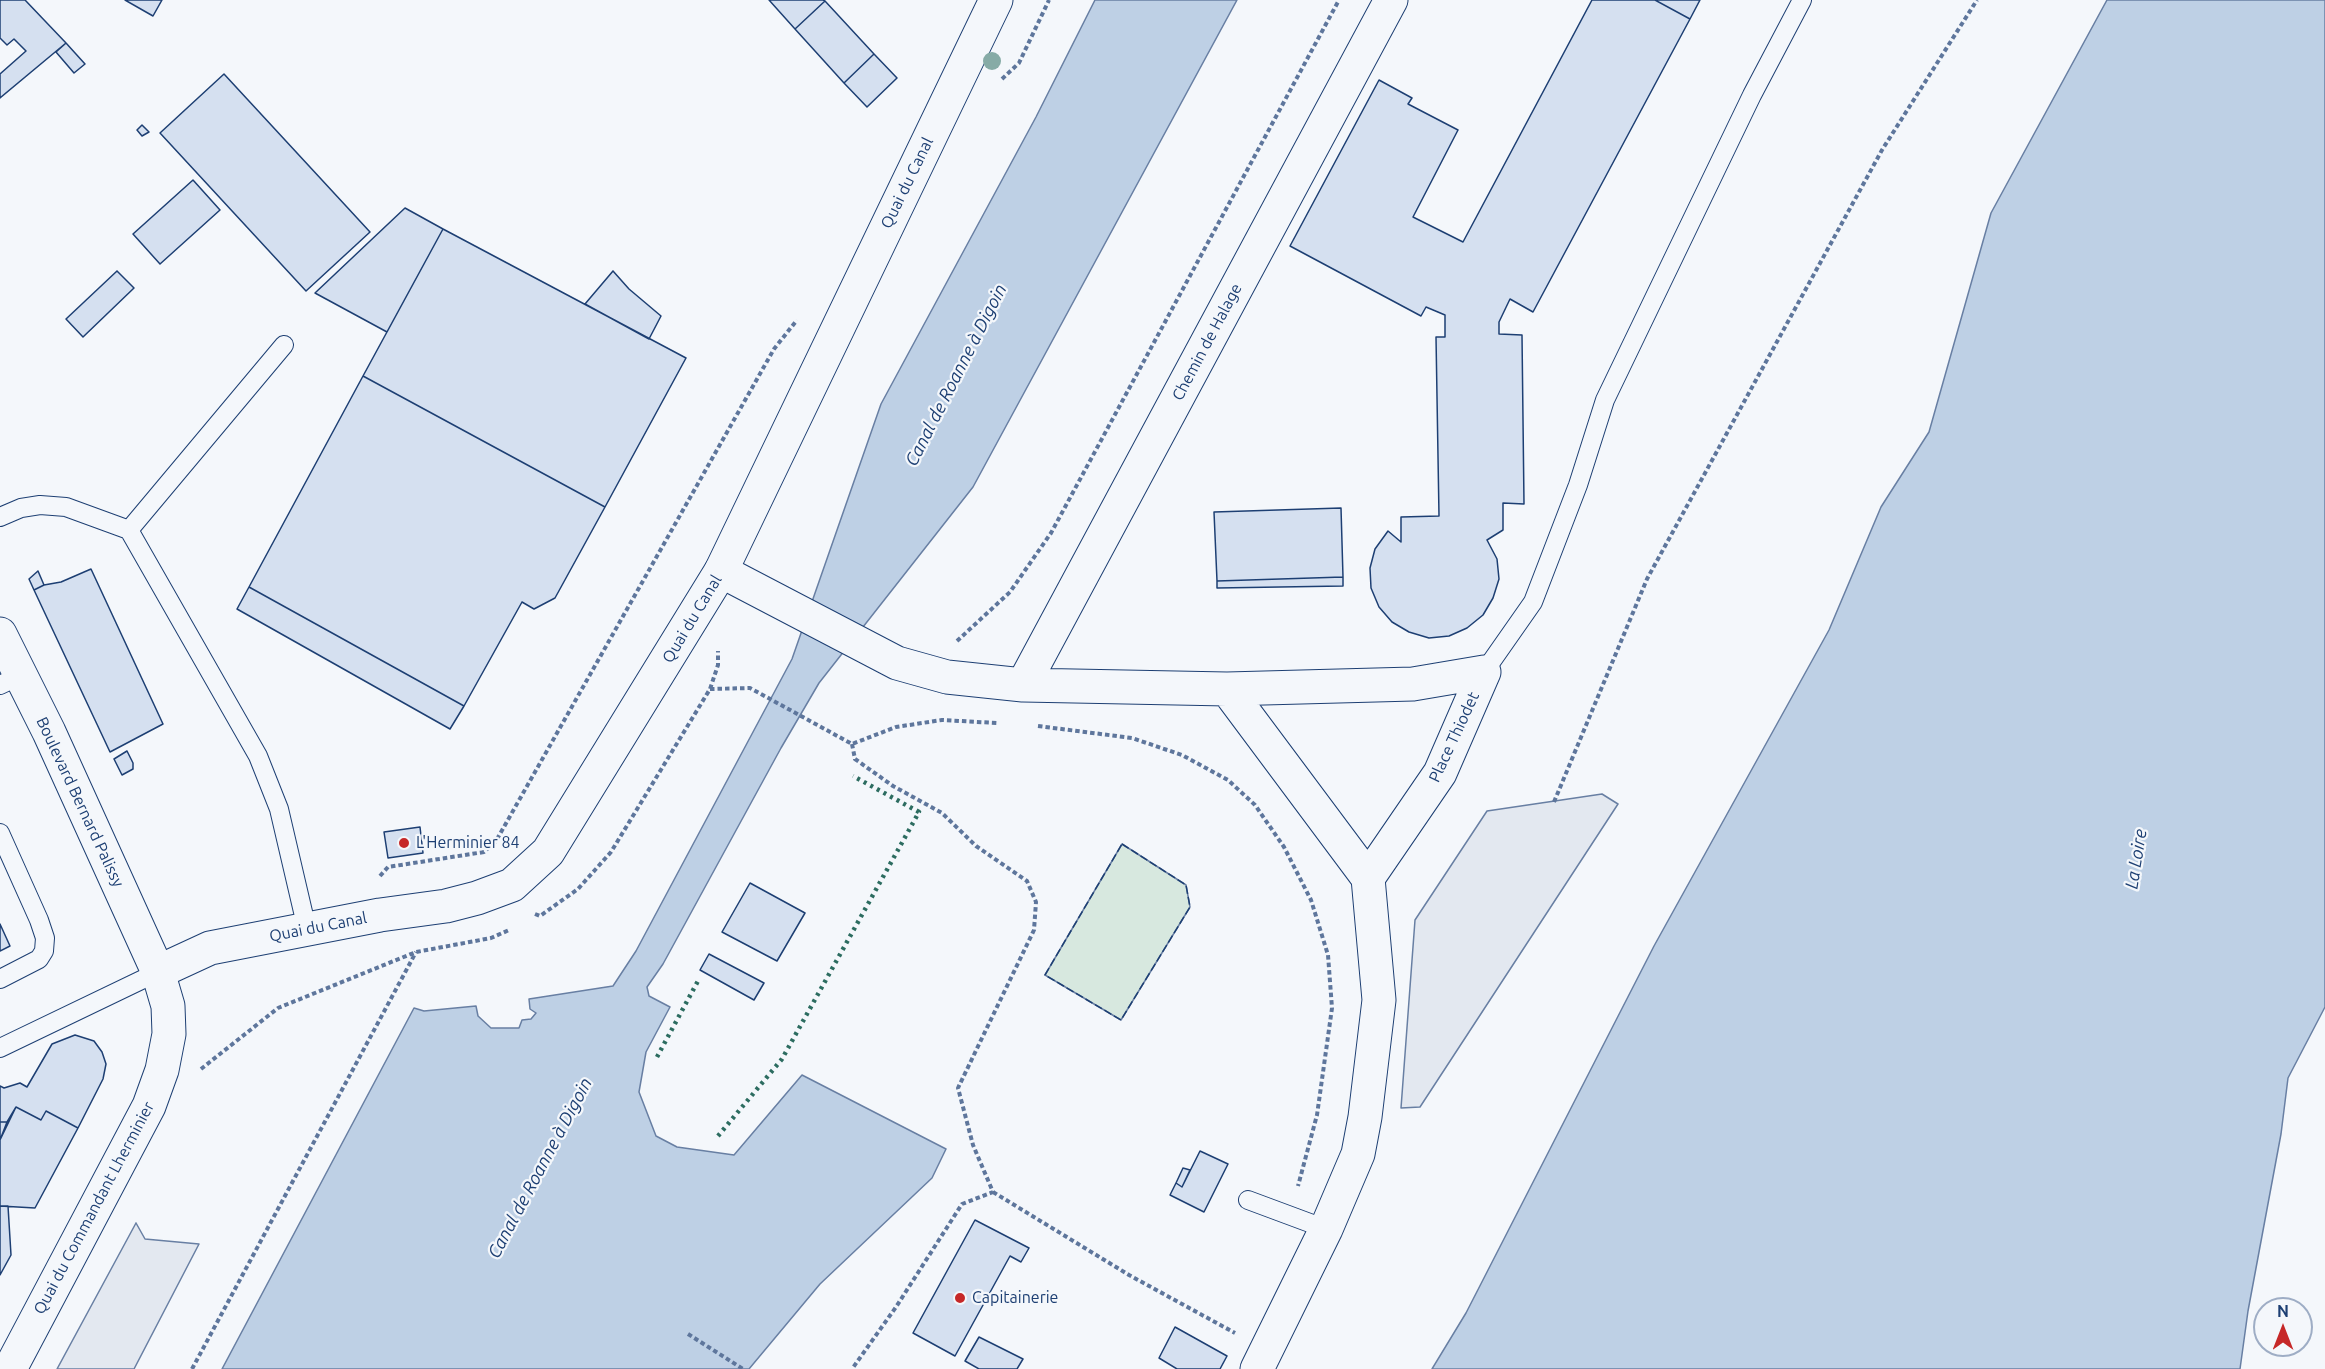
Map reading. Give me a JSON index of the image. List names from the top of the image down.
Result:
{
  "streets": {
    "street": [
      "Quai du Canal",
      "Chemin de Halage",
      "Place Thiodet",
      "Boulevard Bernard Palissy",
      "Quai du Commandant Lherminier"
    ]
  },
  "crossings": [
    ["Quai du Canal", "Place Thiodet"],
    ["Quai du Canal", "Boulevard Bernard Palissy"],
    ["Quai du Canal", "Quai du Commandant Lherminier"],
    ["Chemin de Halage", "Place Thiodet"],
    ["Boulevard Bernard Palissy", "Quai du Commandant Lherminier"]
  ],
  "water": ["Canal de Roanne à Digoin", "La Loire"],
  "places": ["L'Herminier 84", "Capitainerie"],
  "north": "top"
}
